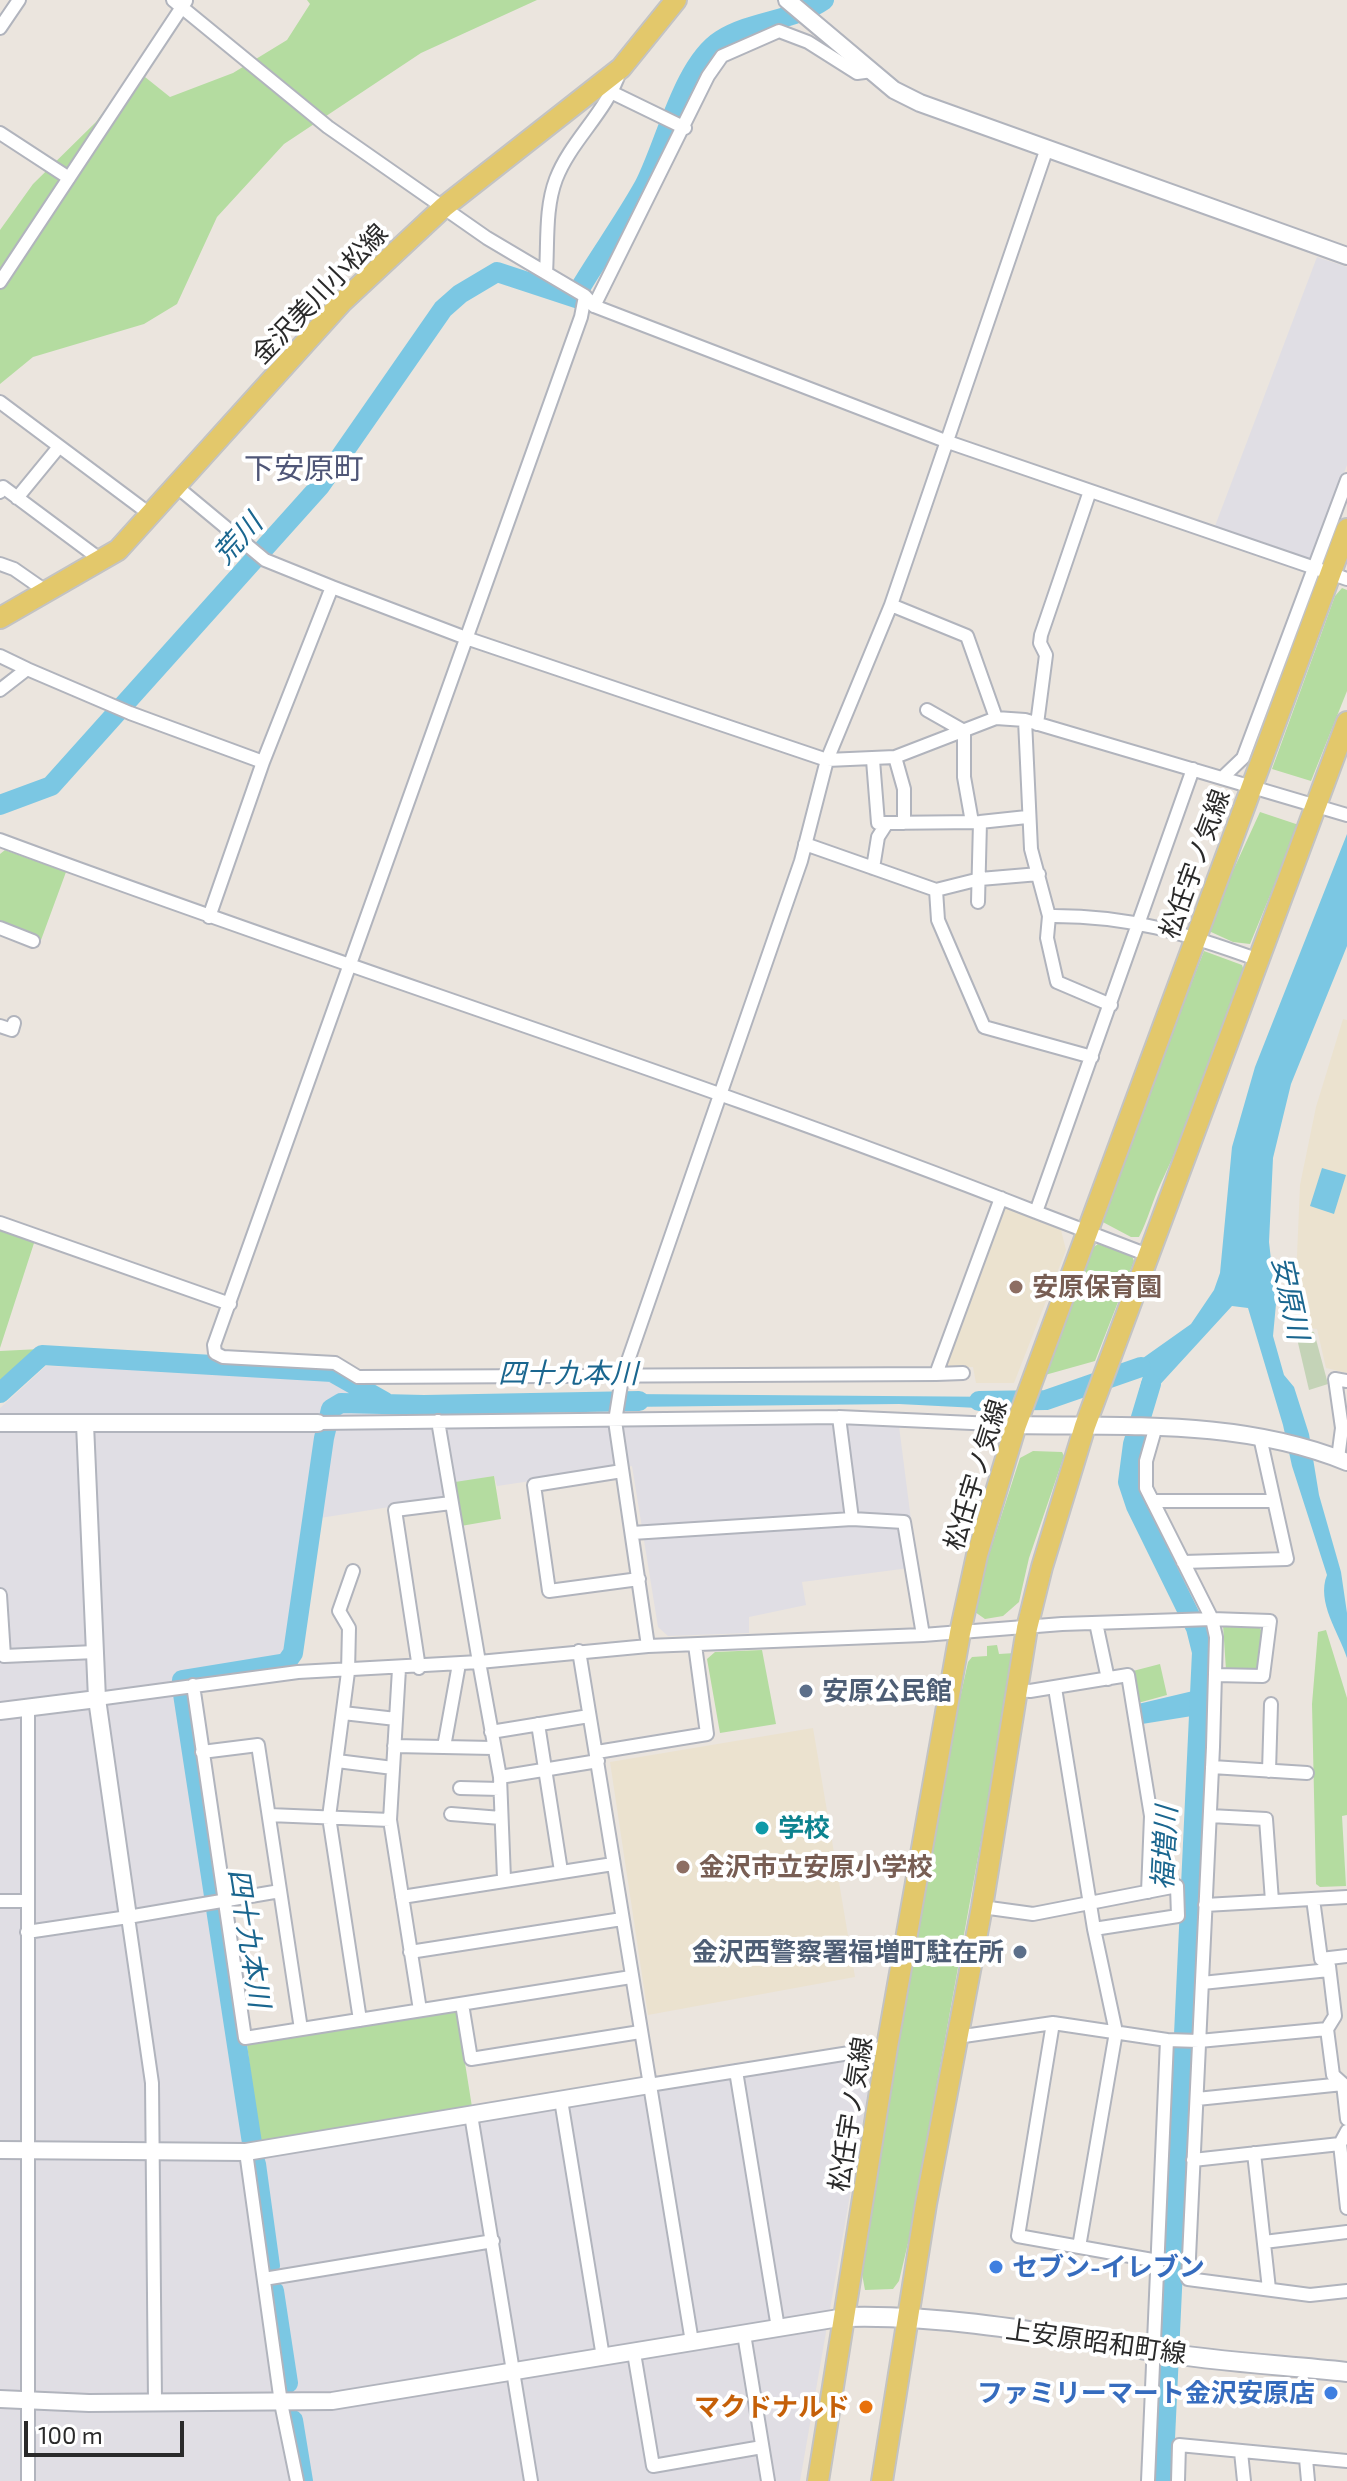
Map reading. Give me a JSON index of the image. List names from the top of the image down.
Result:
{
  "streets": {
    "main road": ["金沢美川小松線", "松任宇ノ気線", "上安原昭和町線"]
  },
  "crossings": [
    ["松任宇ノ気線", "上安原昭和町線"]
  ],
  "districts": ["下安原町"],
  "water": [
    "荒川",
    "安原川",
    "四十九本川",
    "福増川"
  ],
  "places": [
    "安原保育園",
    "安原公民館",
    "学校",
    "金沢市立安原小学校",
    "金沢西警察署福増町駐在所",
    "セブン-イレブン",
    "ファミリーマート金沢安原店",
    "マクドナルド"
  ],
  "scale_bar": "100 m"
}
